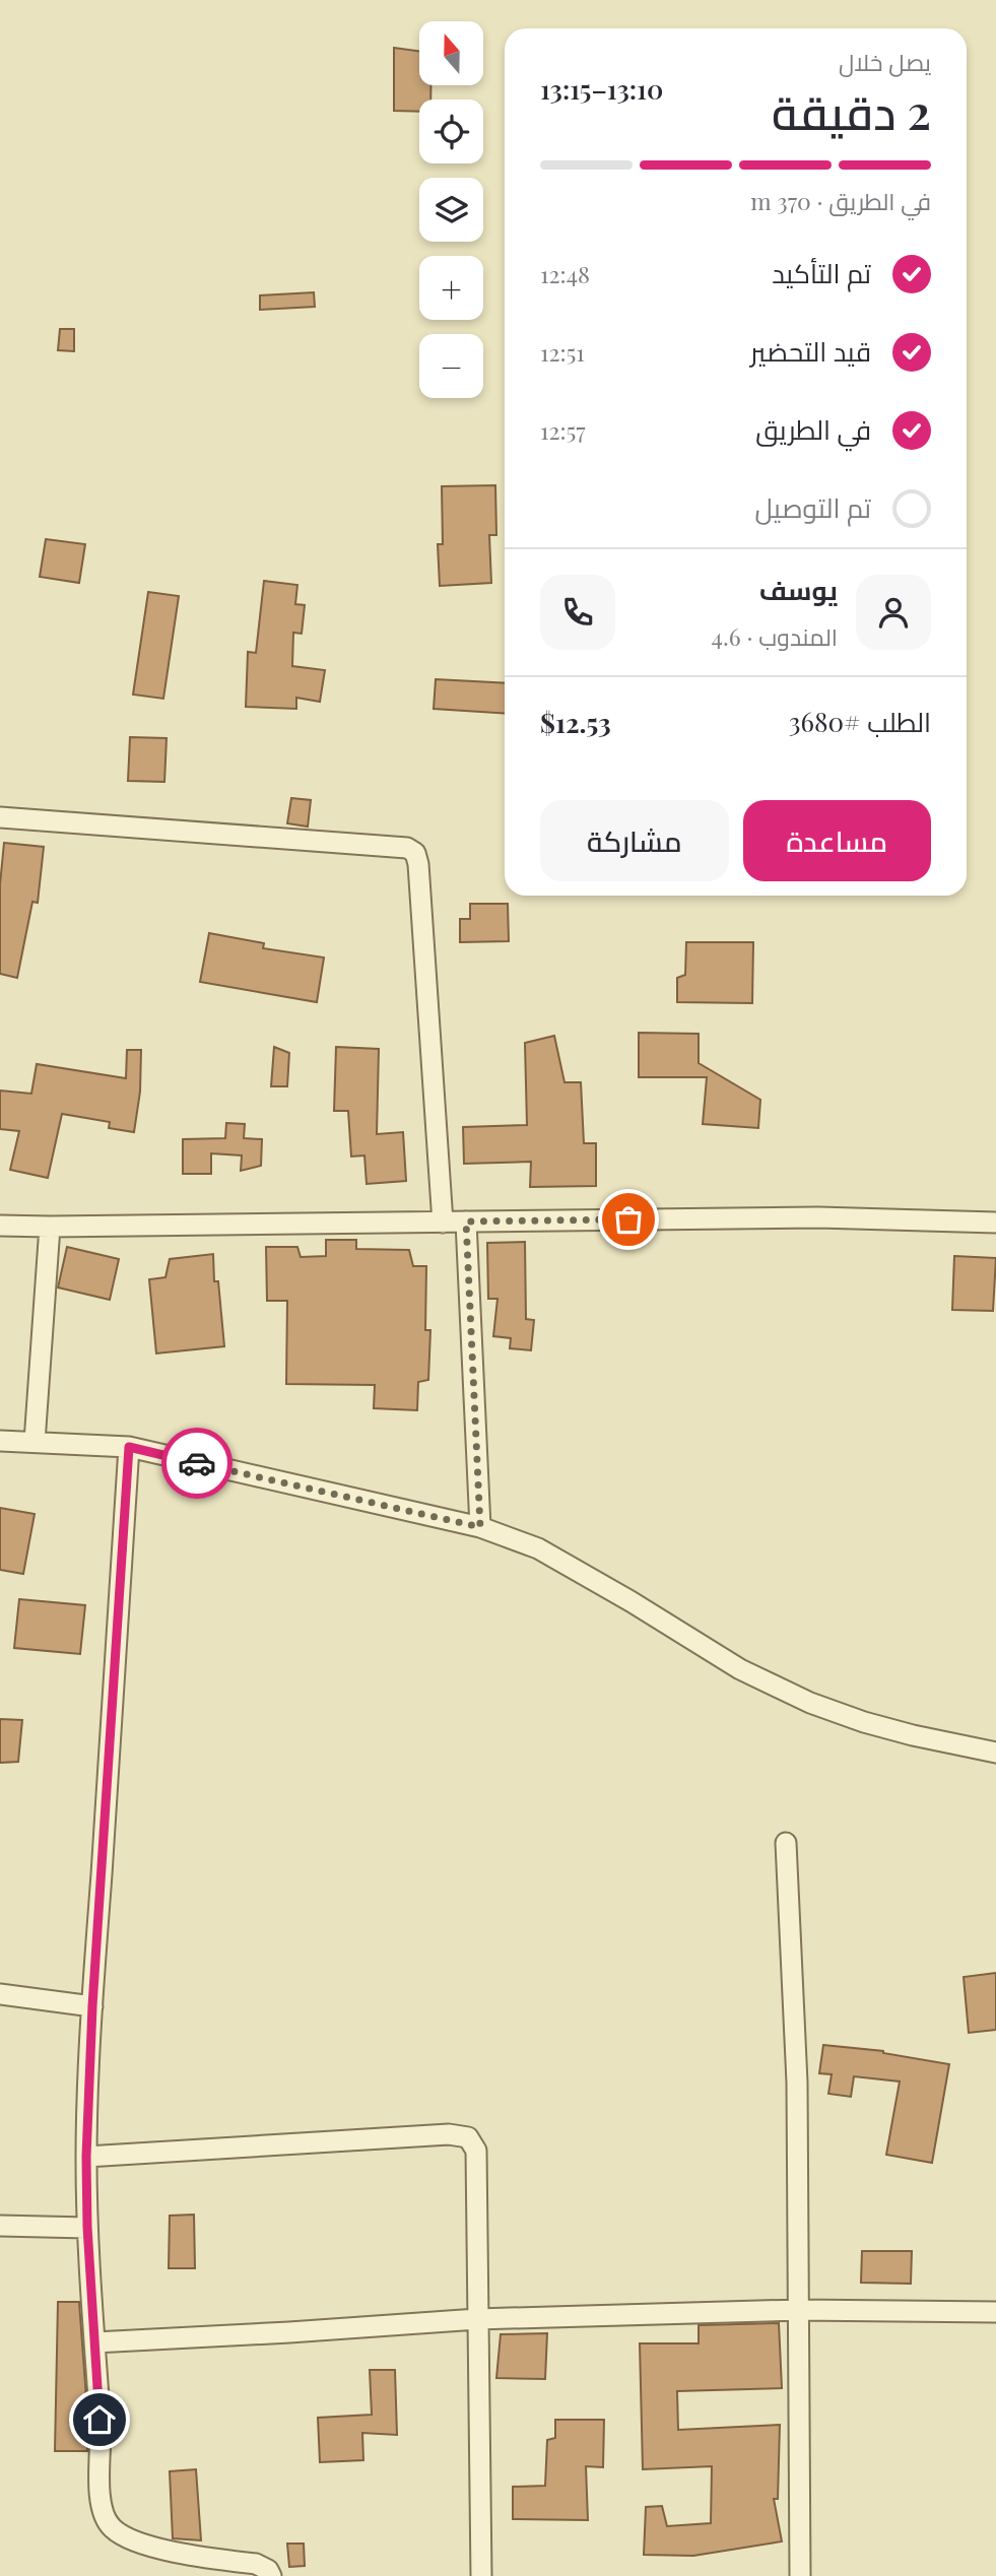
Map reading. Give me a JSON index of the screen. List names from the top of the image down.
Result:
{
  "north": "top",
  "page": {
    "map_buttons": ["+", "−"],
    "heading": ["2 دقيقة", "يصل خلال", "13:10–13:15"],
    "panel": [
      "يوسف",
      "المندوب · 4.6",
      "الطلب #3680",
      "$12.53"
    ],
    "bar": "في الطريق · 370 m",
    "list": [
      ["تم التأكيد", "12:48"],
      ["قيد التحضير", "12:51"],
      ["في الطريق", "12:57"],
      "تم التوصيل"
    ],
    "buttons": ["مساعدة", "مشاركة"]
  }
}
